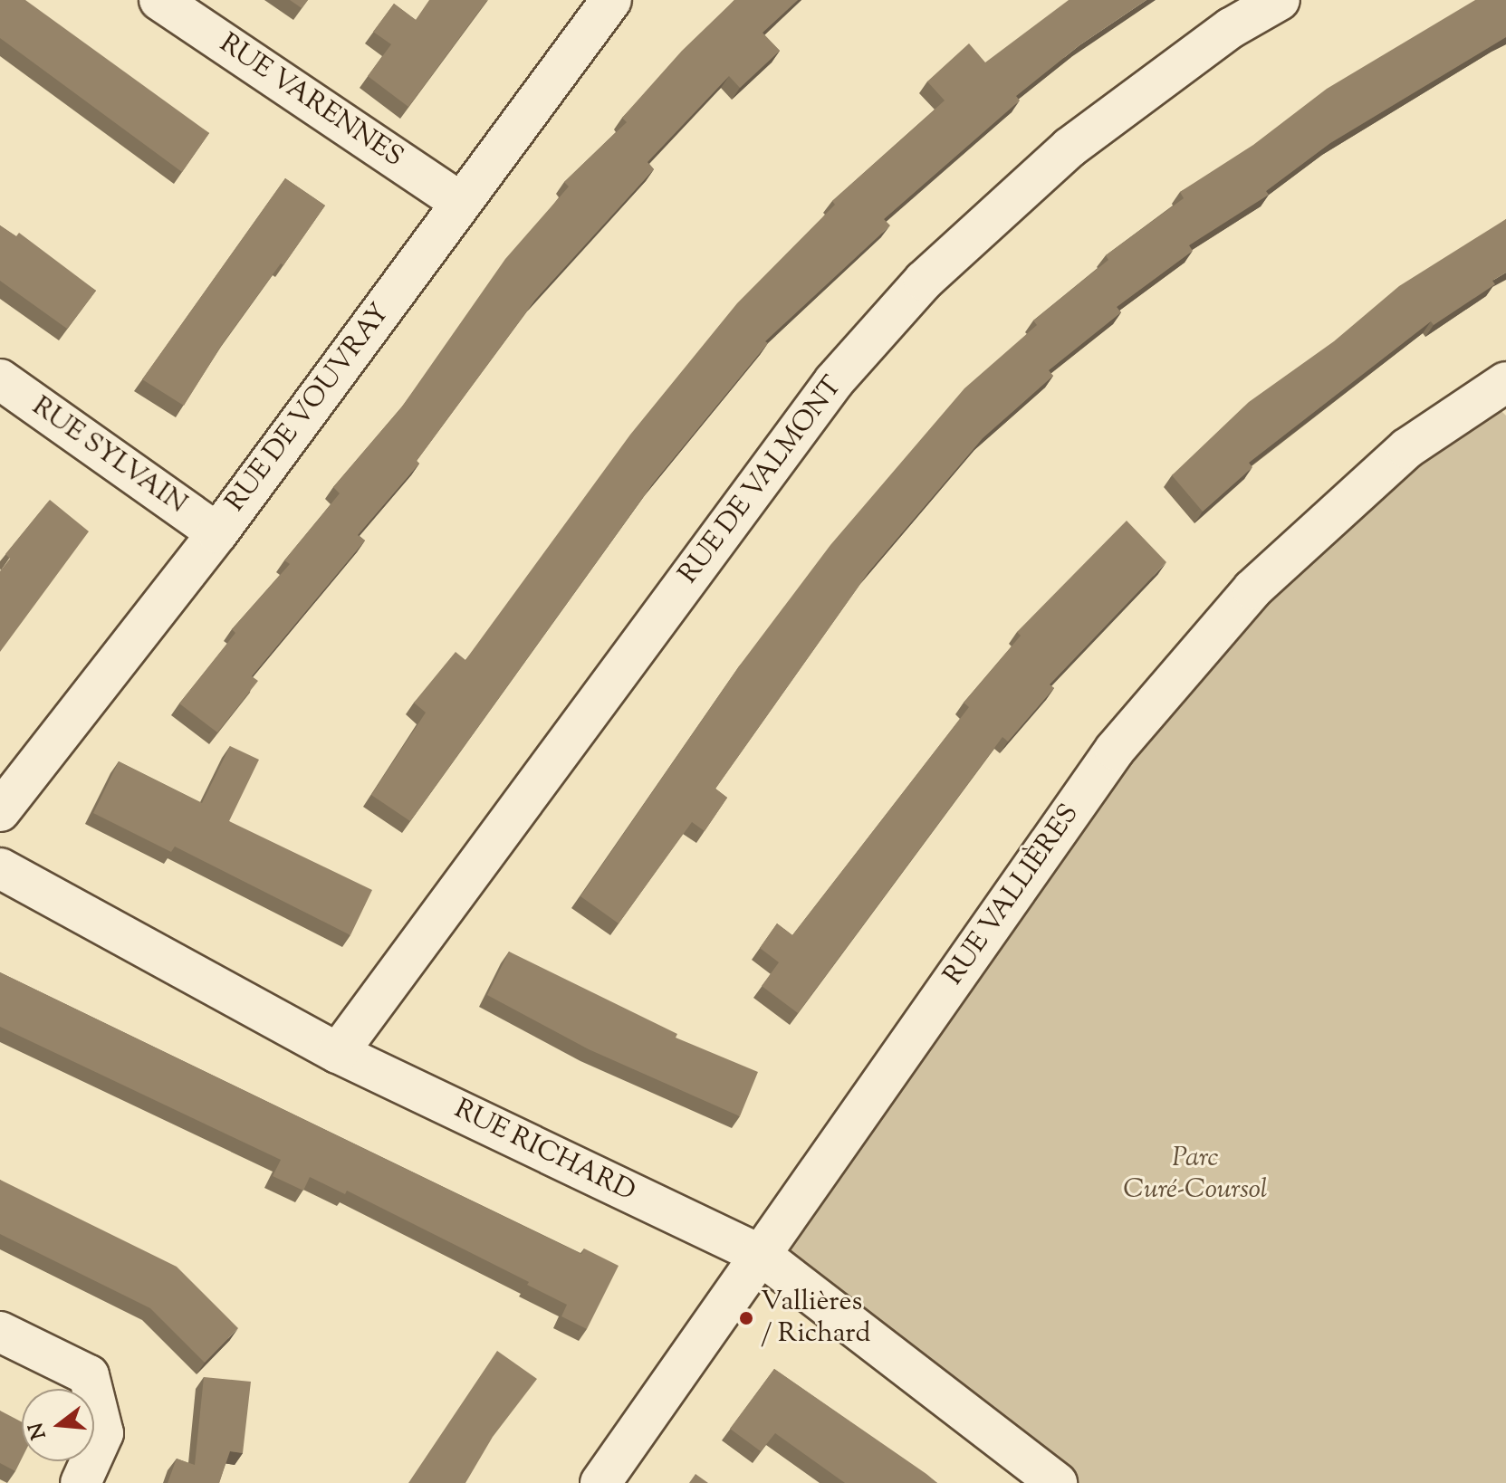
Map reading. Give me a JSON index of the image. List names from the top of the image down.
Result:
{
  "streets": {
    "street": [
      "RUE VARENNES",
      "RUE DE VOUVRAY",
      "RUE SYLVAIN",
      "RUE DE VALMONT",
      "RUE VALLIÈRES",
      "RUE RICHARD"
    ]
  },
  "crossings": [
    ["RUE VARENNES", "RUE DE VOUVRAY"],
    ["RUE DE VOUVRAY", "RUE SYLVAIN"],
    ["RUE DE VALMONT", "RUE RICHARD"],
    ["RUE VALLIÈRES", "RUE RICHARD"]
  ],
  "parks": ["Parc Curé-Coursol"],
  "places": ["Vallières / Richard"],
  "north": "left"
}
